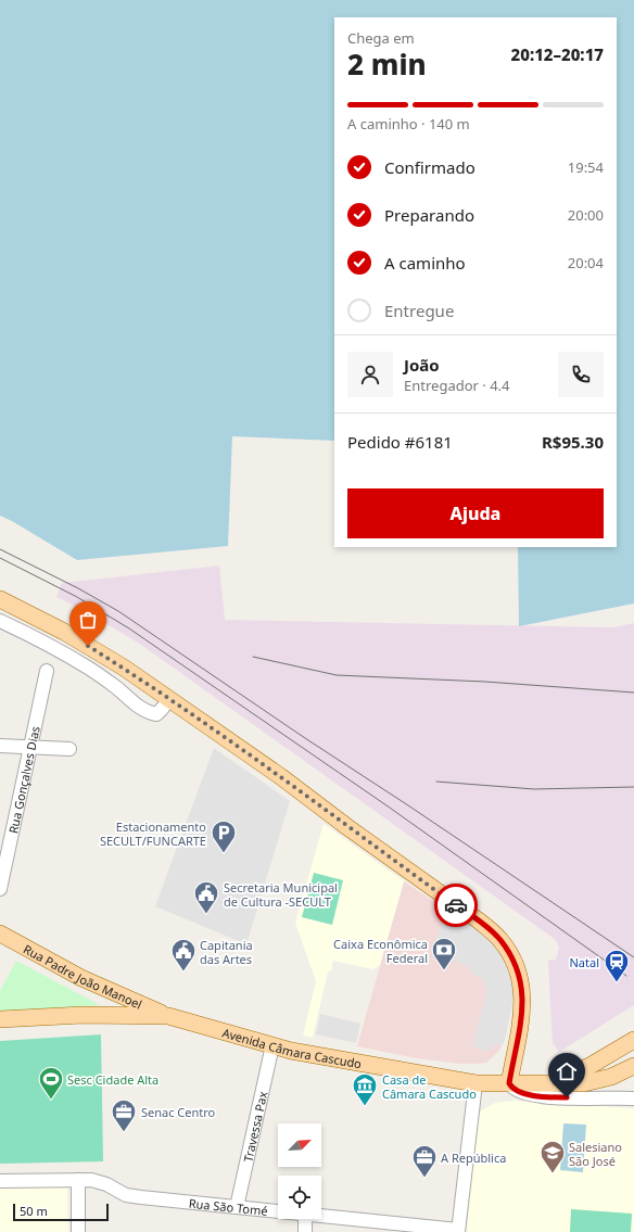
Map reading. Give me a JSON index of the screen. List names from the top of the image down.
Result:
{
  "streets": {
    "main road": ["Rua Padre João Manoel", "Avenida Câmara Cascudo"],
    "street": ["Rua Gonçalves Dias", "Travessa Pax", "Rua São Tomé"]
  },
  "crossings": [
    ["Rua Padre João Manoel", "Avenida Câmara Cascudo"],
    ["Avenida Câmara Cascudo", "Travessa Pax"],
    ["Travessa Pax", "Rua São Tomé"]
  ],
  "places": {
    "parking": ["Estacionamento SECULT/FUNCARTE"],
    "public building": ["Secretaria Municipal de Cultura -SECULT", "Capitania das Artes"],
    "bank": ["Caixa Econômica Federal"],
    "station": ["Natal"],
    "sports": ["Sesc Cidade Alta"],
    "museum": ["Casa de Câmara Cascudo"],
    "office": ["Senac Centro", "A República"],
    "school or university": ["Salesiano São José"]
  },
  "scale_bar": "50 m",
  "north": "top right",
  "page": {
    "heading": ["2 min", "Chega em", "20:12–20:17"],
    "panel": [
      "João",
      "Entregador · 4.4",
      "Pedido #6181",
      "R$95.30"
    ],
    "bar": "A caminho · 140 m",
    "list": [
      ["Confirmado", "19:54"],
      ["Preparando", "20:00"],
      ["A caminho", "20:04"],
      "Entregue"
    ],
    "buttons": "Ajuda",
    "scale": "50 m"
  }
}
